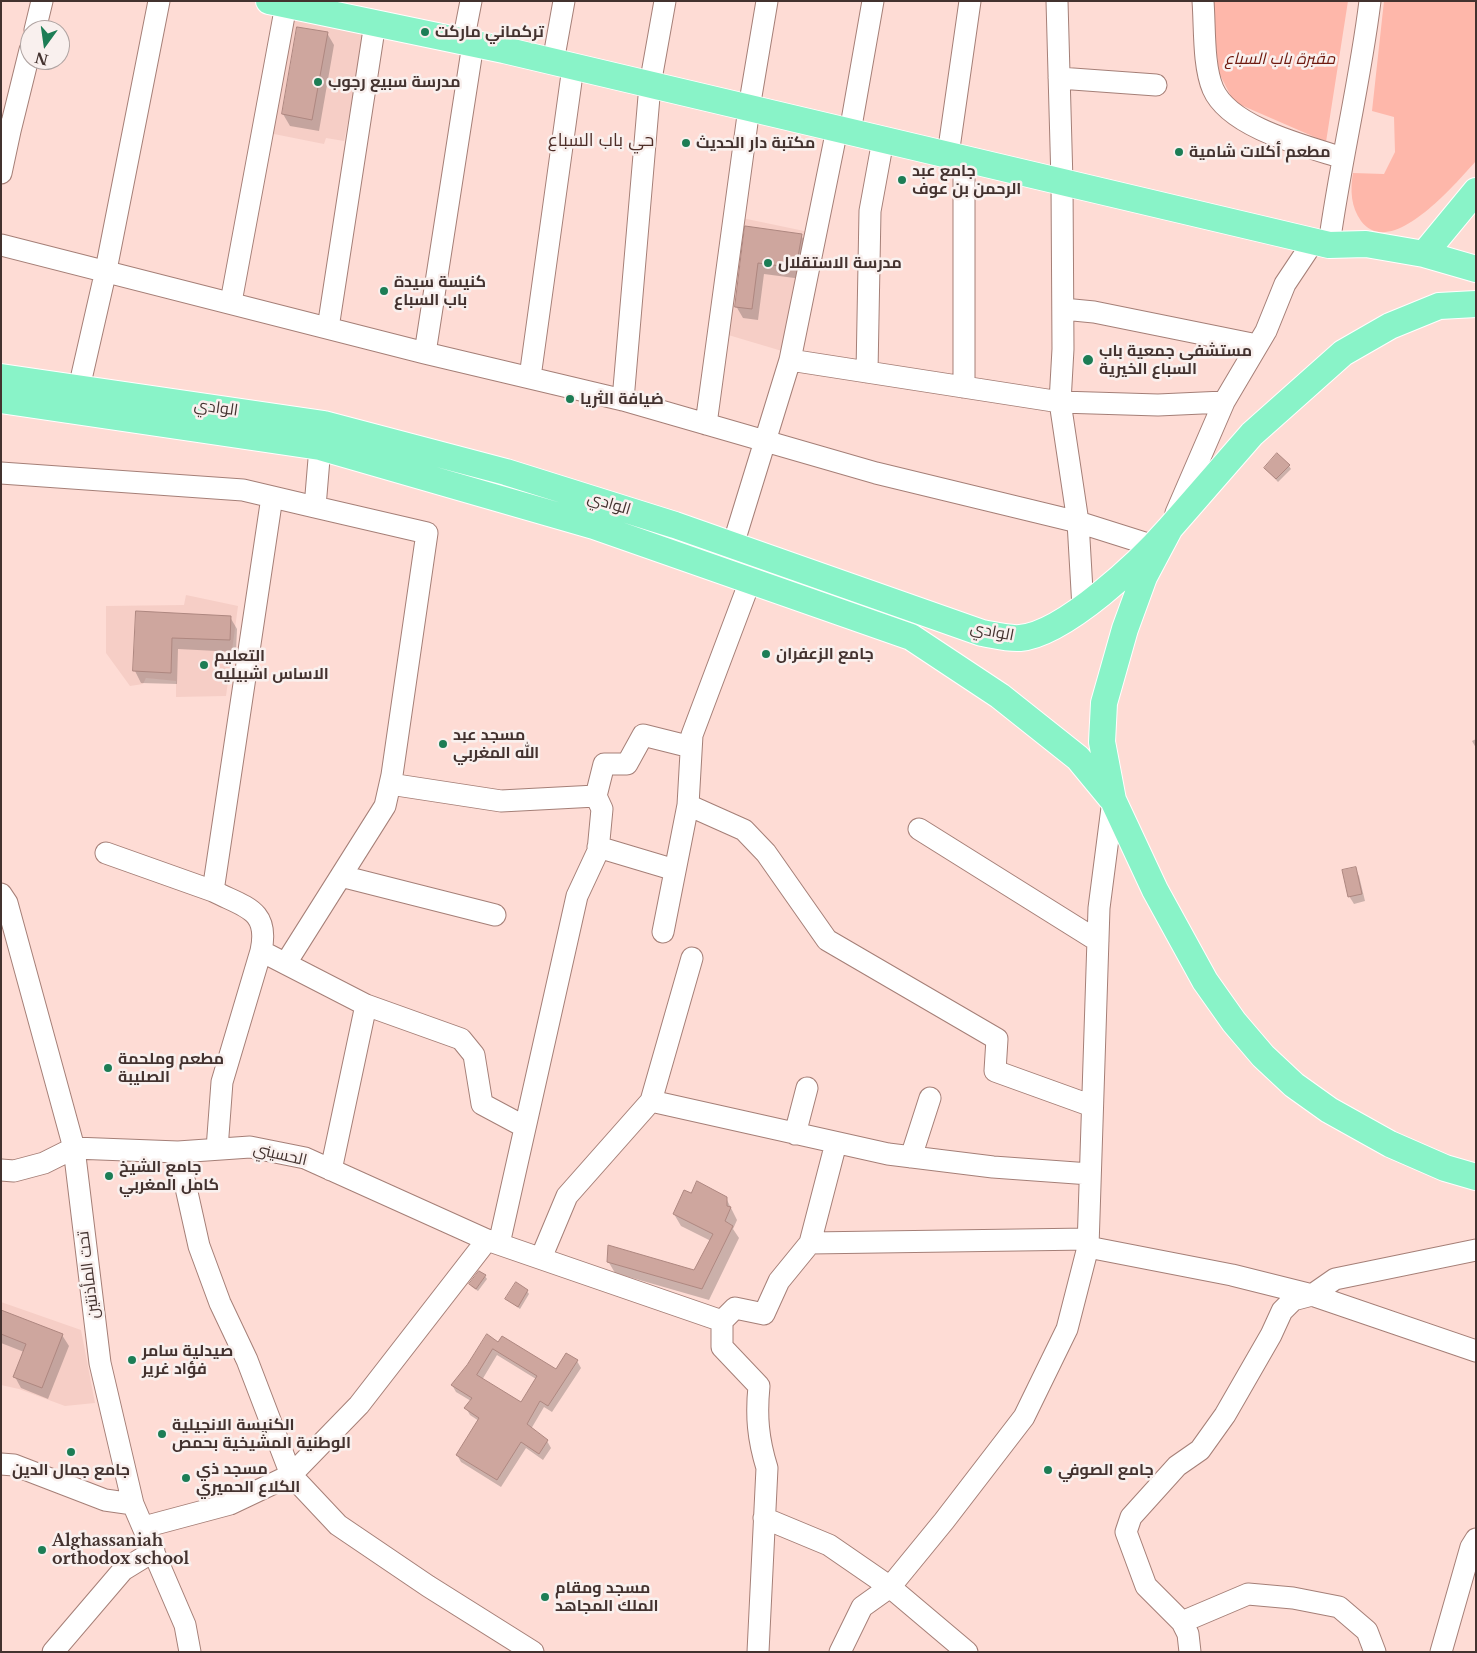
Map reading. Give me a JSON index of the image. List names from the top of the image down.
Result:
{
  "streets": {
    "main road": ["الوادي"],
    "street": ["الحسيني", "تحت المأذنتين"]
  },
  "crossings": [
    ["الحسيني", "تحت المأذنتين"]
  ],
  "districts": ["حي باب السباع"],
  "parks": ["مقبرة باب السباع"],
  "places": [
    "تركماني ماركت",
    "مدرسة سبيع رجوب",
    "مكتبة دار الحديث",
    "مطعم أكلات شامية",
    "جامع عبد الرحمن بن عوف",
    "مدرسة الاستقلال",
    "كنيسة سيدة باب السباع",
    "مستشفى جمعية باب السباع الخيرية",
    "ضيافة الثريا",
    "جامع الزعفران",
    "التعلیم الاساس اشبیلیه",
    "مسجد عبد الله المغربي",
    "مطعم وملحمة الصليبة",
    "جامع الشيخ كامل المغربي",
    "صيدلية سامر فؤاد غرير",
    "الكنيسة الانجيلية الوطنية المشيخية بحمص",
    "جامع جمال الدين",
    "جامع الصوفي",
    "مسجد ذي الكلاع الحميري",
    "Alghassaniah orthodox school",
    "مسجد ومقام الملك المجاهد"
  ],
  "north": "bottom"
}
